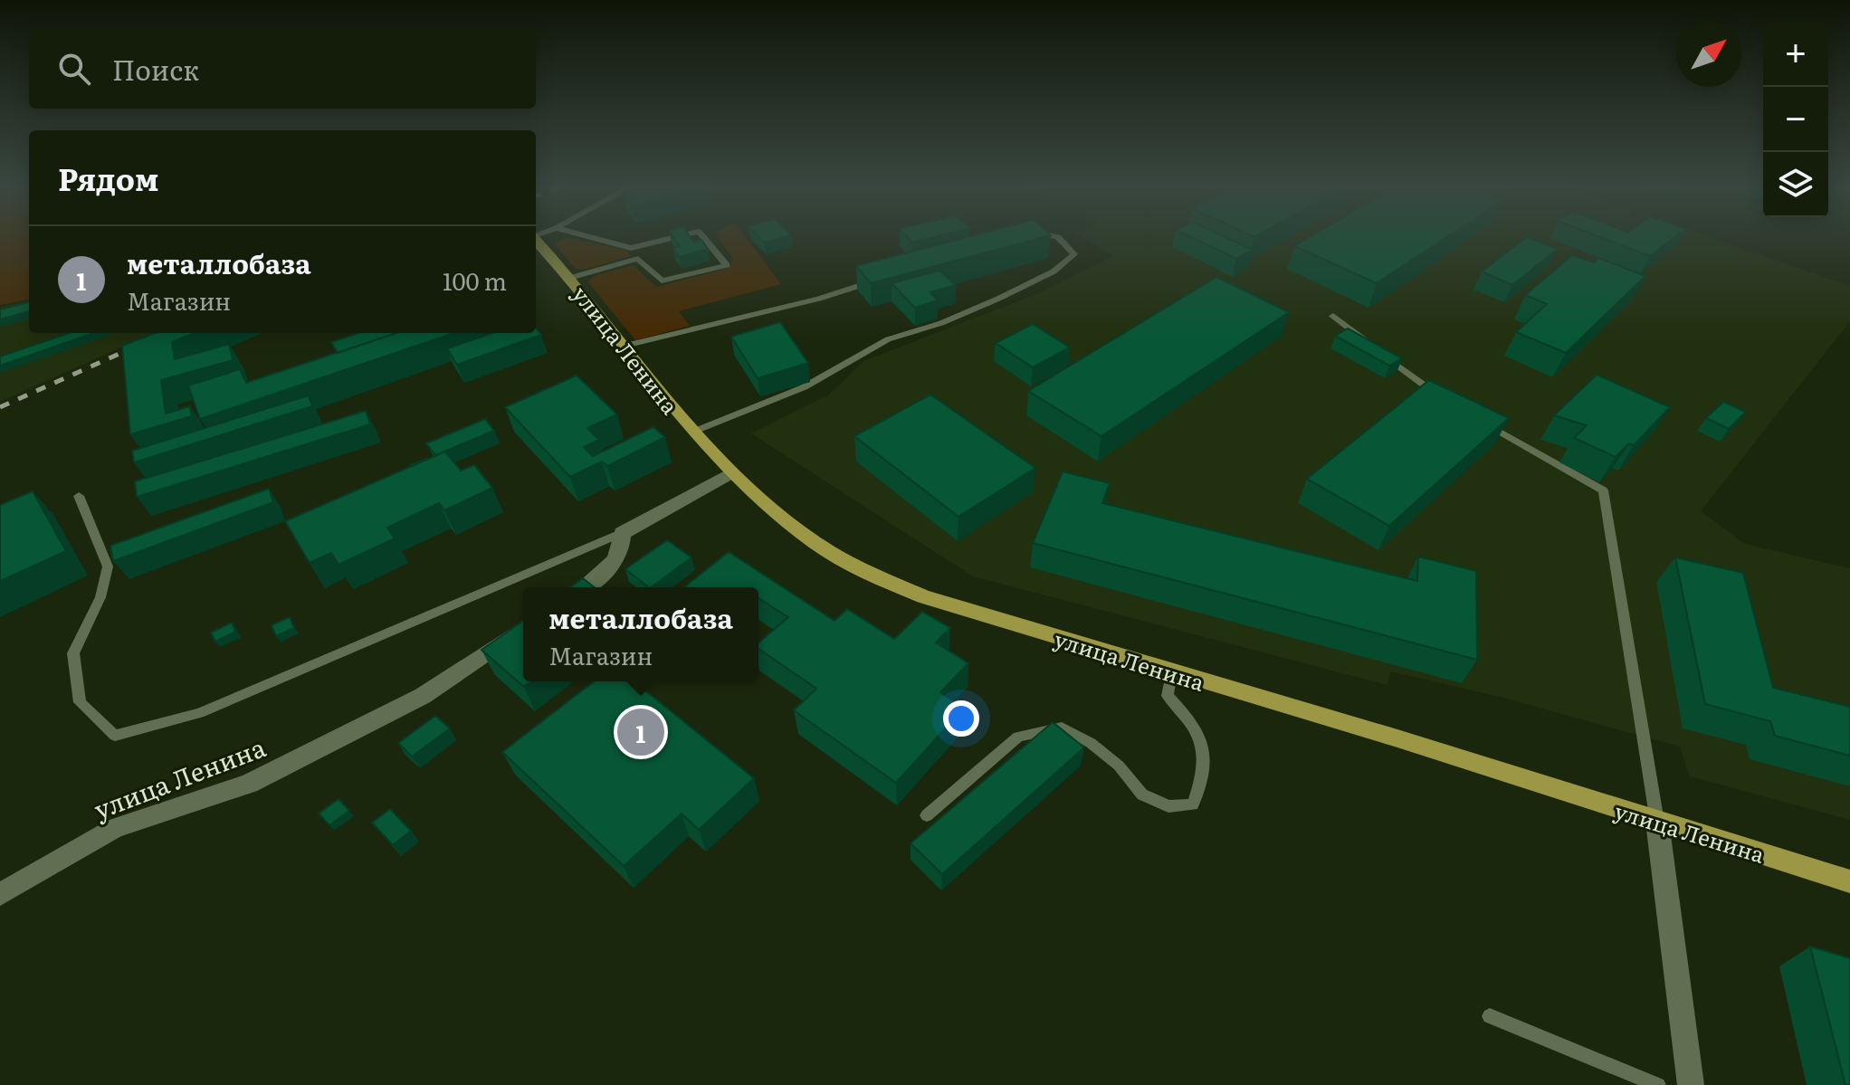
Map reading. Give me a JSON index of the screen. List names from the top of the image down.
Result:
{
  "streets": {
    "main road": ["улица Ленина"]
  },
  "north": "top right",
  "page": {
    "map_buttons": ["+", "−"],
    "search": "Поиск",
    "heading": "Рядом",
    "list": [
      {
        "mark": "1",
        "name": "металлобаза",
        "note": "Магазин",
        "value": "100 m"
      }
    ],
    "popup": ["металлобаза", "Магазин"],
    "pins": "1"
  }
}
